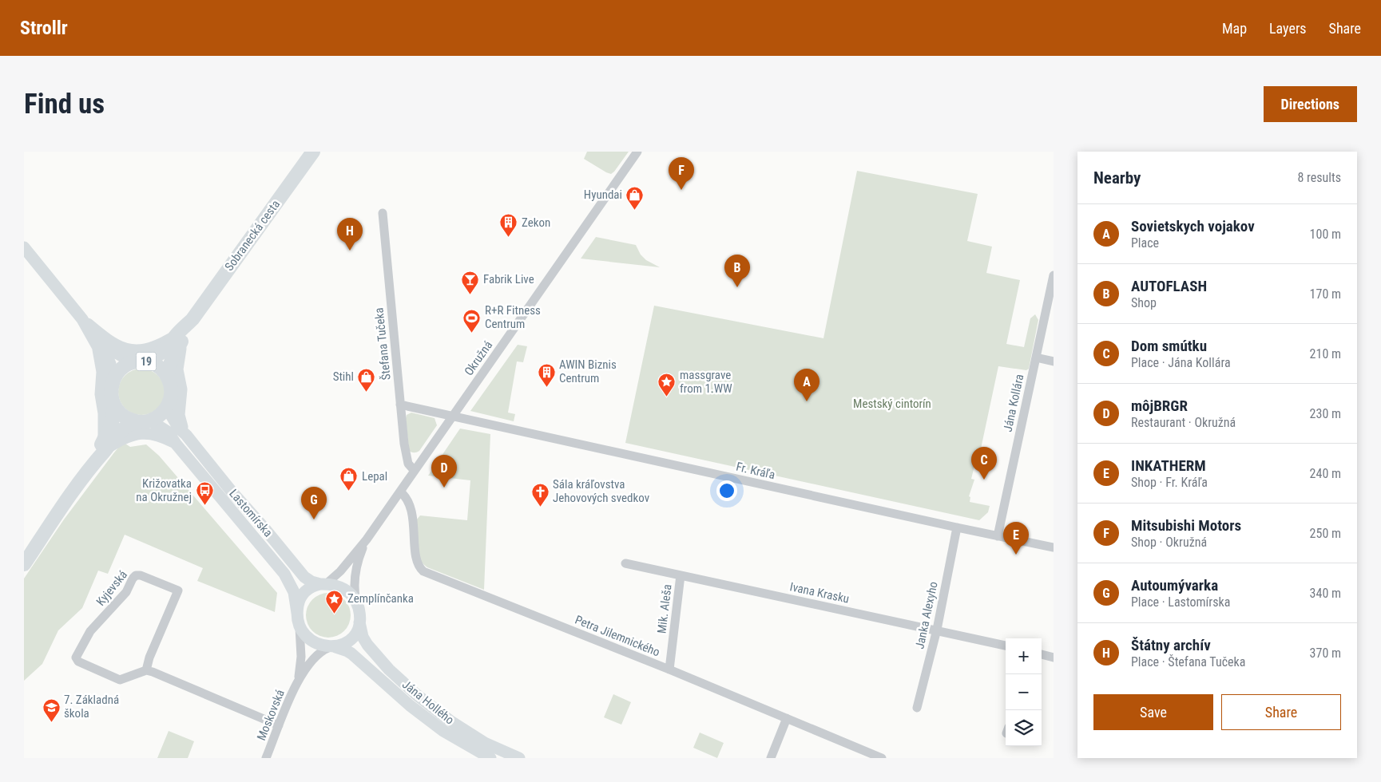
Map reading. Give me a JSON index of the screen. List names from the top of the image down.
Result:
{
  "streets": {
    "main road": ["Sobranecká cesta", "19"],
    "street": [
      "Štefana Tučeka",
      "Okružná",
      "Jána Kollára",
      "Fr. Kráľa",
      "Lastomírska",
      "Kyjevská",
      "Ivana Krasku",
      "Mik. Aleša",
      "Janka Alexyho",
      "Petra Jilemnického",
      "Jána Hollého",
      "Moskovská"
    ]
  },
  "crossings": [
    ["Sobranecká cesta", "19"],
    ["Štefana Tučeka", "Okružná"],
    ["Štefana Tučeka", "Fr. Kráľa"],
    ["Okružná", "Fr. Kráľa"],
    ["Okružná", "Petra Jilemnického"],
    ["19", "Lastomírska"],
    ["Jána Kollára", "Fr. Kráľa"],
    ["Fr. Kráľa", "Janka Alexyho"],
    ["Lastomírska", "Jána Hollého"],
    ["Ivana Krasku", "Mik. Aleša"],
    ["Ivana Krasku", "Janka Alexyho"],
    ["Mik. Aleša", "Petra Jilemnického"]
  ],
  "parks": ["Mestský cintorín"],
  "places": {
    "shop": ["Hyundai", "Stihl", "Lepal"],
    "building": ["Zekon", "AWIN Biznis Centrum"],
    "bar": ["Fabrik Live"],
    "sports": ["R+R Fitness Centrum"],
    "place": ["massgrave from 1.WW", "Zemplínčanka"],
    "bus stop": ["Križovatka na Okružnej"],
    "church": ["Sála kráľovstva Jehovových svedkov"],
    "school or university": ["7. Základná škola"]
  },
  "page": {
    "header": "Strollr",
    "nav": ["Map", "Layers", "Share"],
    "buttons": [
      "Directions",
      ["Save", "Share"]
    ],
    "title": "Find us",
    "heading": ["Nearby", "8 results"],
    "pins": [
      "F",
      "H",
      "B",
      "A",
      "C",
      "D",
      "G",
      "E"
    ],
    "list": [
      {
        "mark": "A",
        "name": "Sovietskych vojakov",
        "note": "Place",
        "value": "100 m"
      },
      {
        "mark": "B",
        "name": "AUTOFLASH",
        "note": "Shop",
        "value": "170 m"
      },
      {
        "mark": "C",
        "name": "Dom smútku",
        "note": "Place · Jána Kollára",
        "value": "210 m"
      },
      {
        "mark": "D",
        "name": "môjBRGR",
        "note": "Restaurant · Okružná",
        "value": "230 m"
      },
      {
        "mark": "E",
        "name": "INKATHERM",
        "note": "Shop · Fr. Kráľa",
        "value": "240 m"
      },
      {
        "mark": "F",
        "name": "Mitsubishi Motors",
        "note": "Shop · Okružná",
        "value": "250 m"
      },
      {
        "mark": "G",
        "name": "Autoumývarka",
        "note": "Place · Lastomírska",
        "value": "340 m"
      },
      {
        "mark": "H",
        "name": "Štátny archív",
        "note": "Place · Štefana Tučeka",
        "value": "370 m"
      }
    ],
    "map_buttons": ["+", "−"]
  }
}
